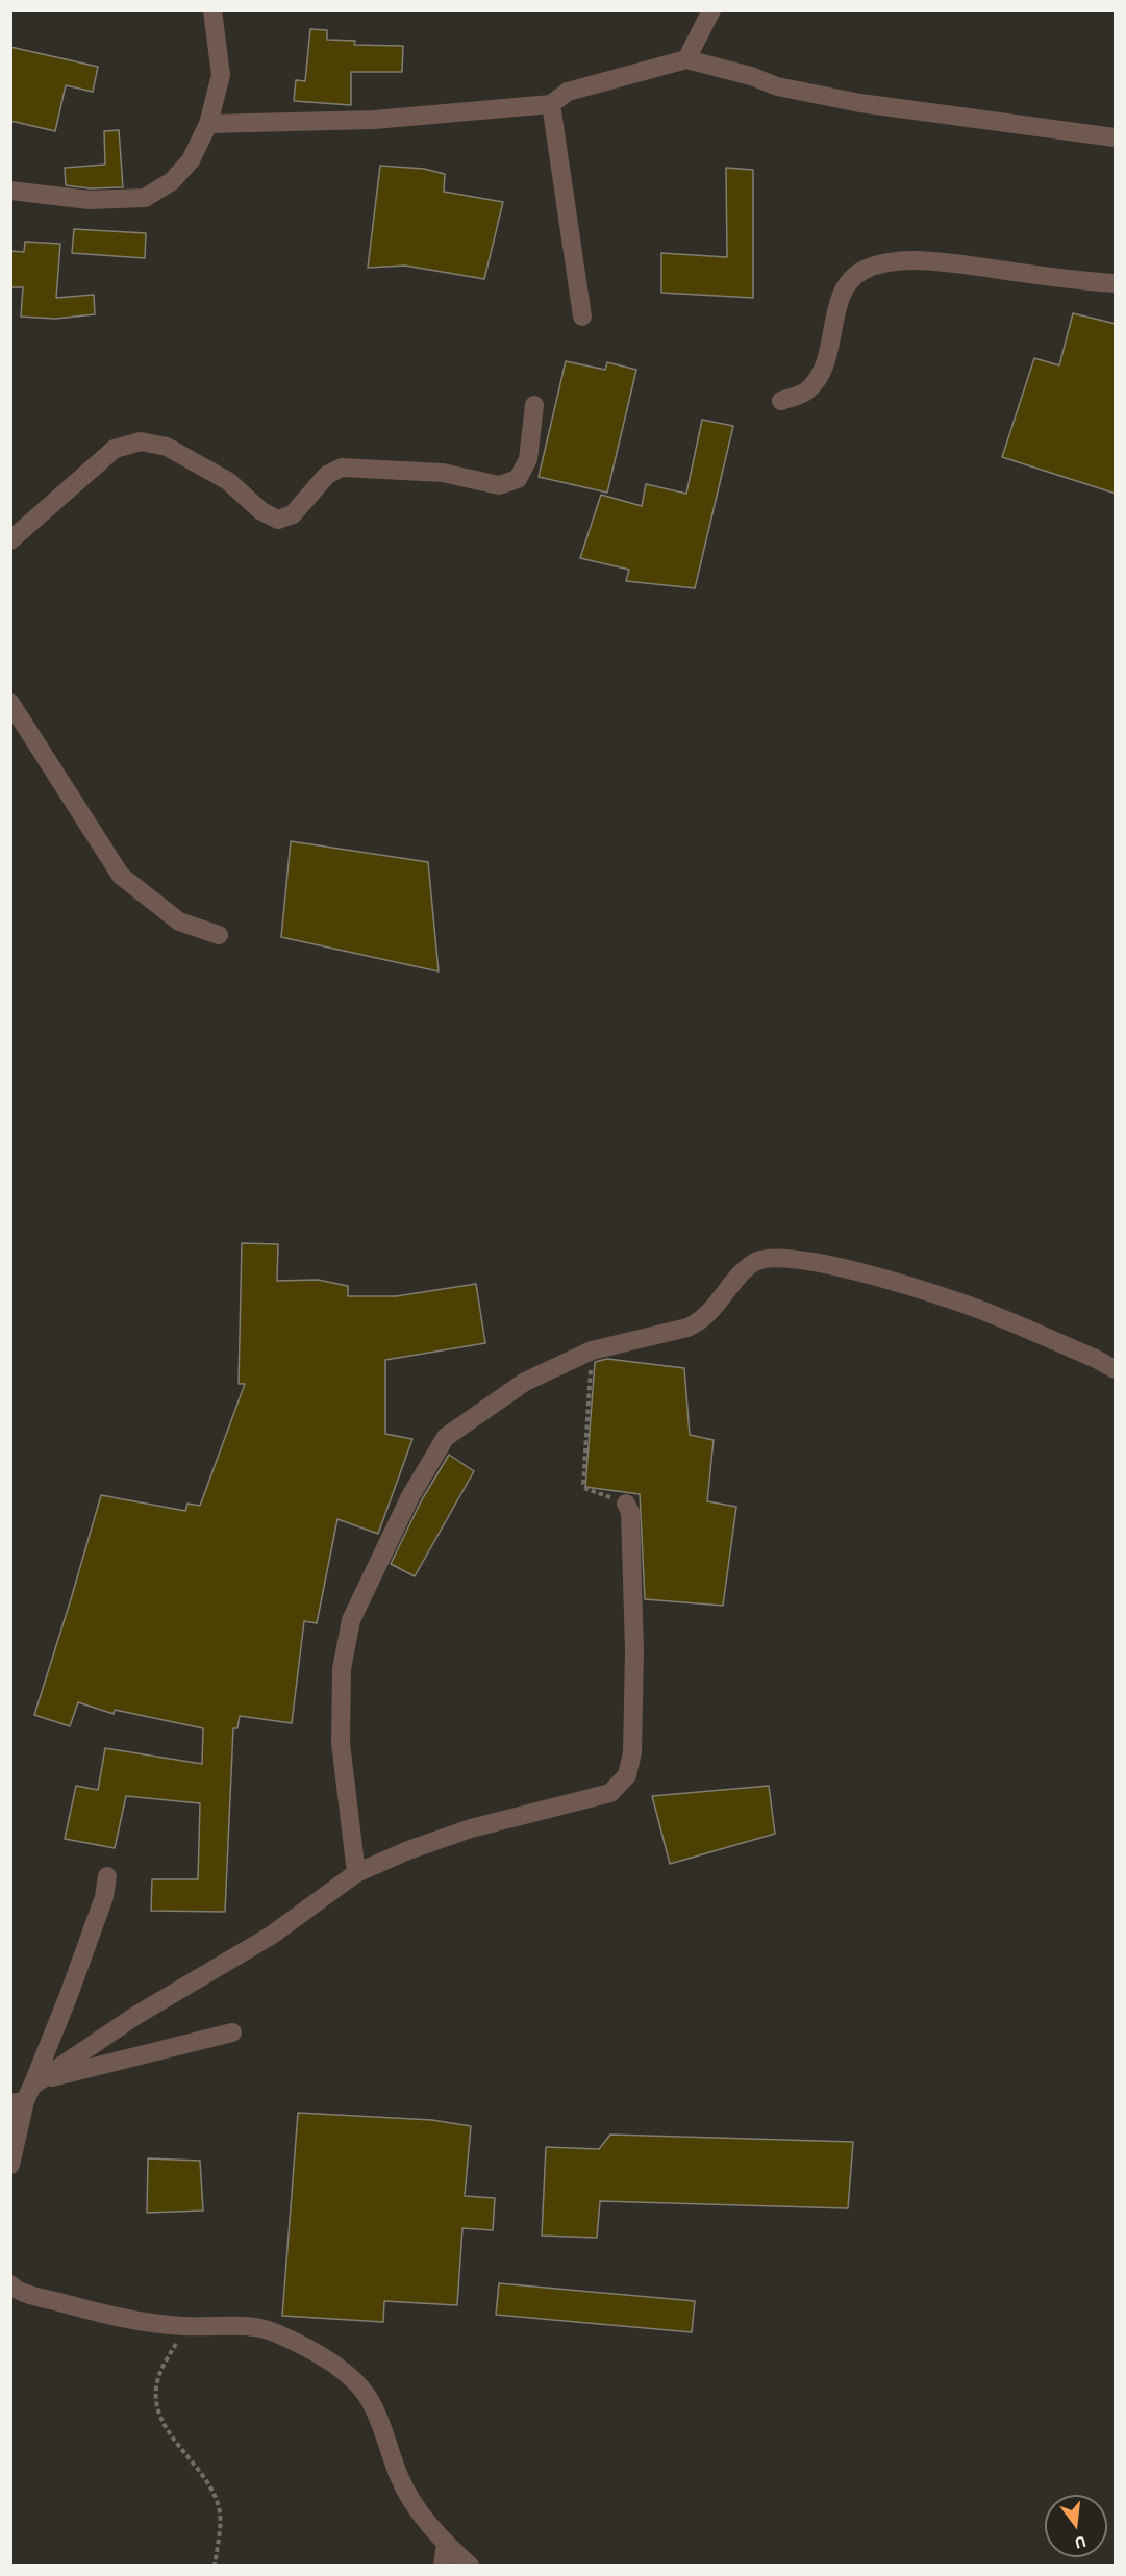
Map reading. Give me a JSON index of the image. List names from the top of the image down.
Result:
{
  "north": "bottom"
}
